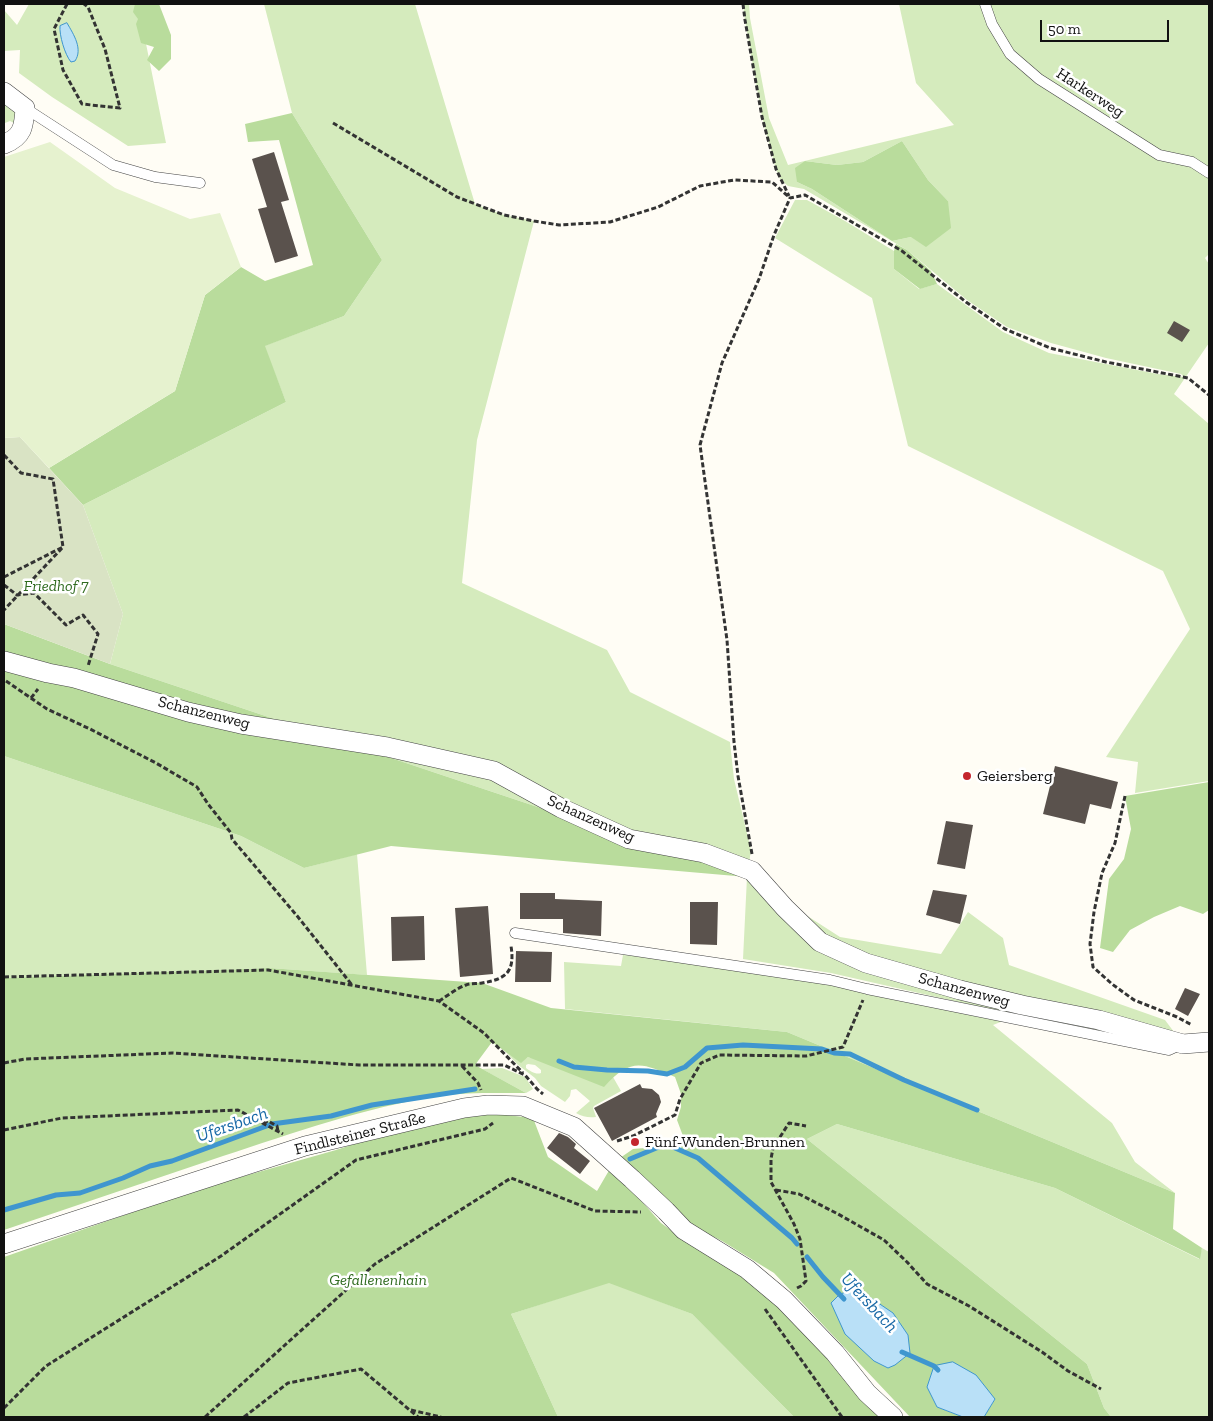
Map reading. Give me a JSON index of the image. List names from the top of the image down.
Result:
{
  "streets": {
    "street": ["Schanzenweg", "Findlsteiner Straße"],
    "lane": ["Harkerweg"]
  },
  "water": ["Ufersbach"],
  "parks": ["Friedhof 7", "Gefallenenhain"],
  "places": ["Geiersberg", "Fünf-Wunden-Brunnen"],
  "scale_bar": "50 m"
}
